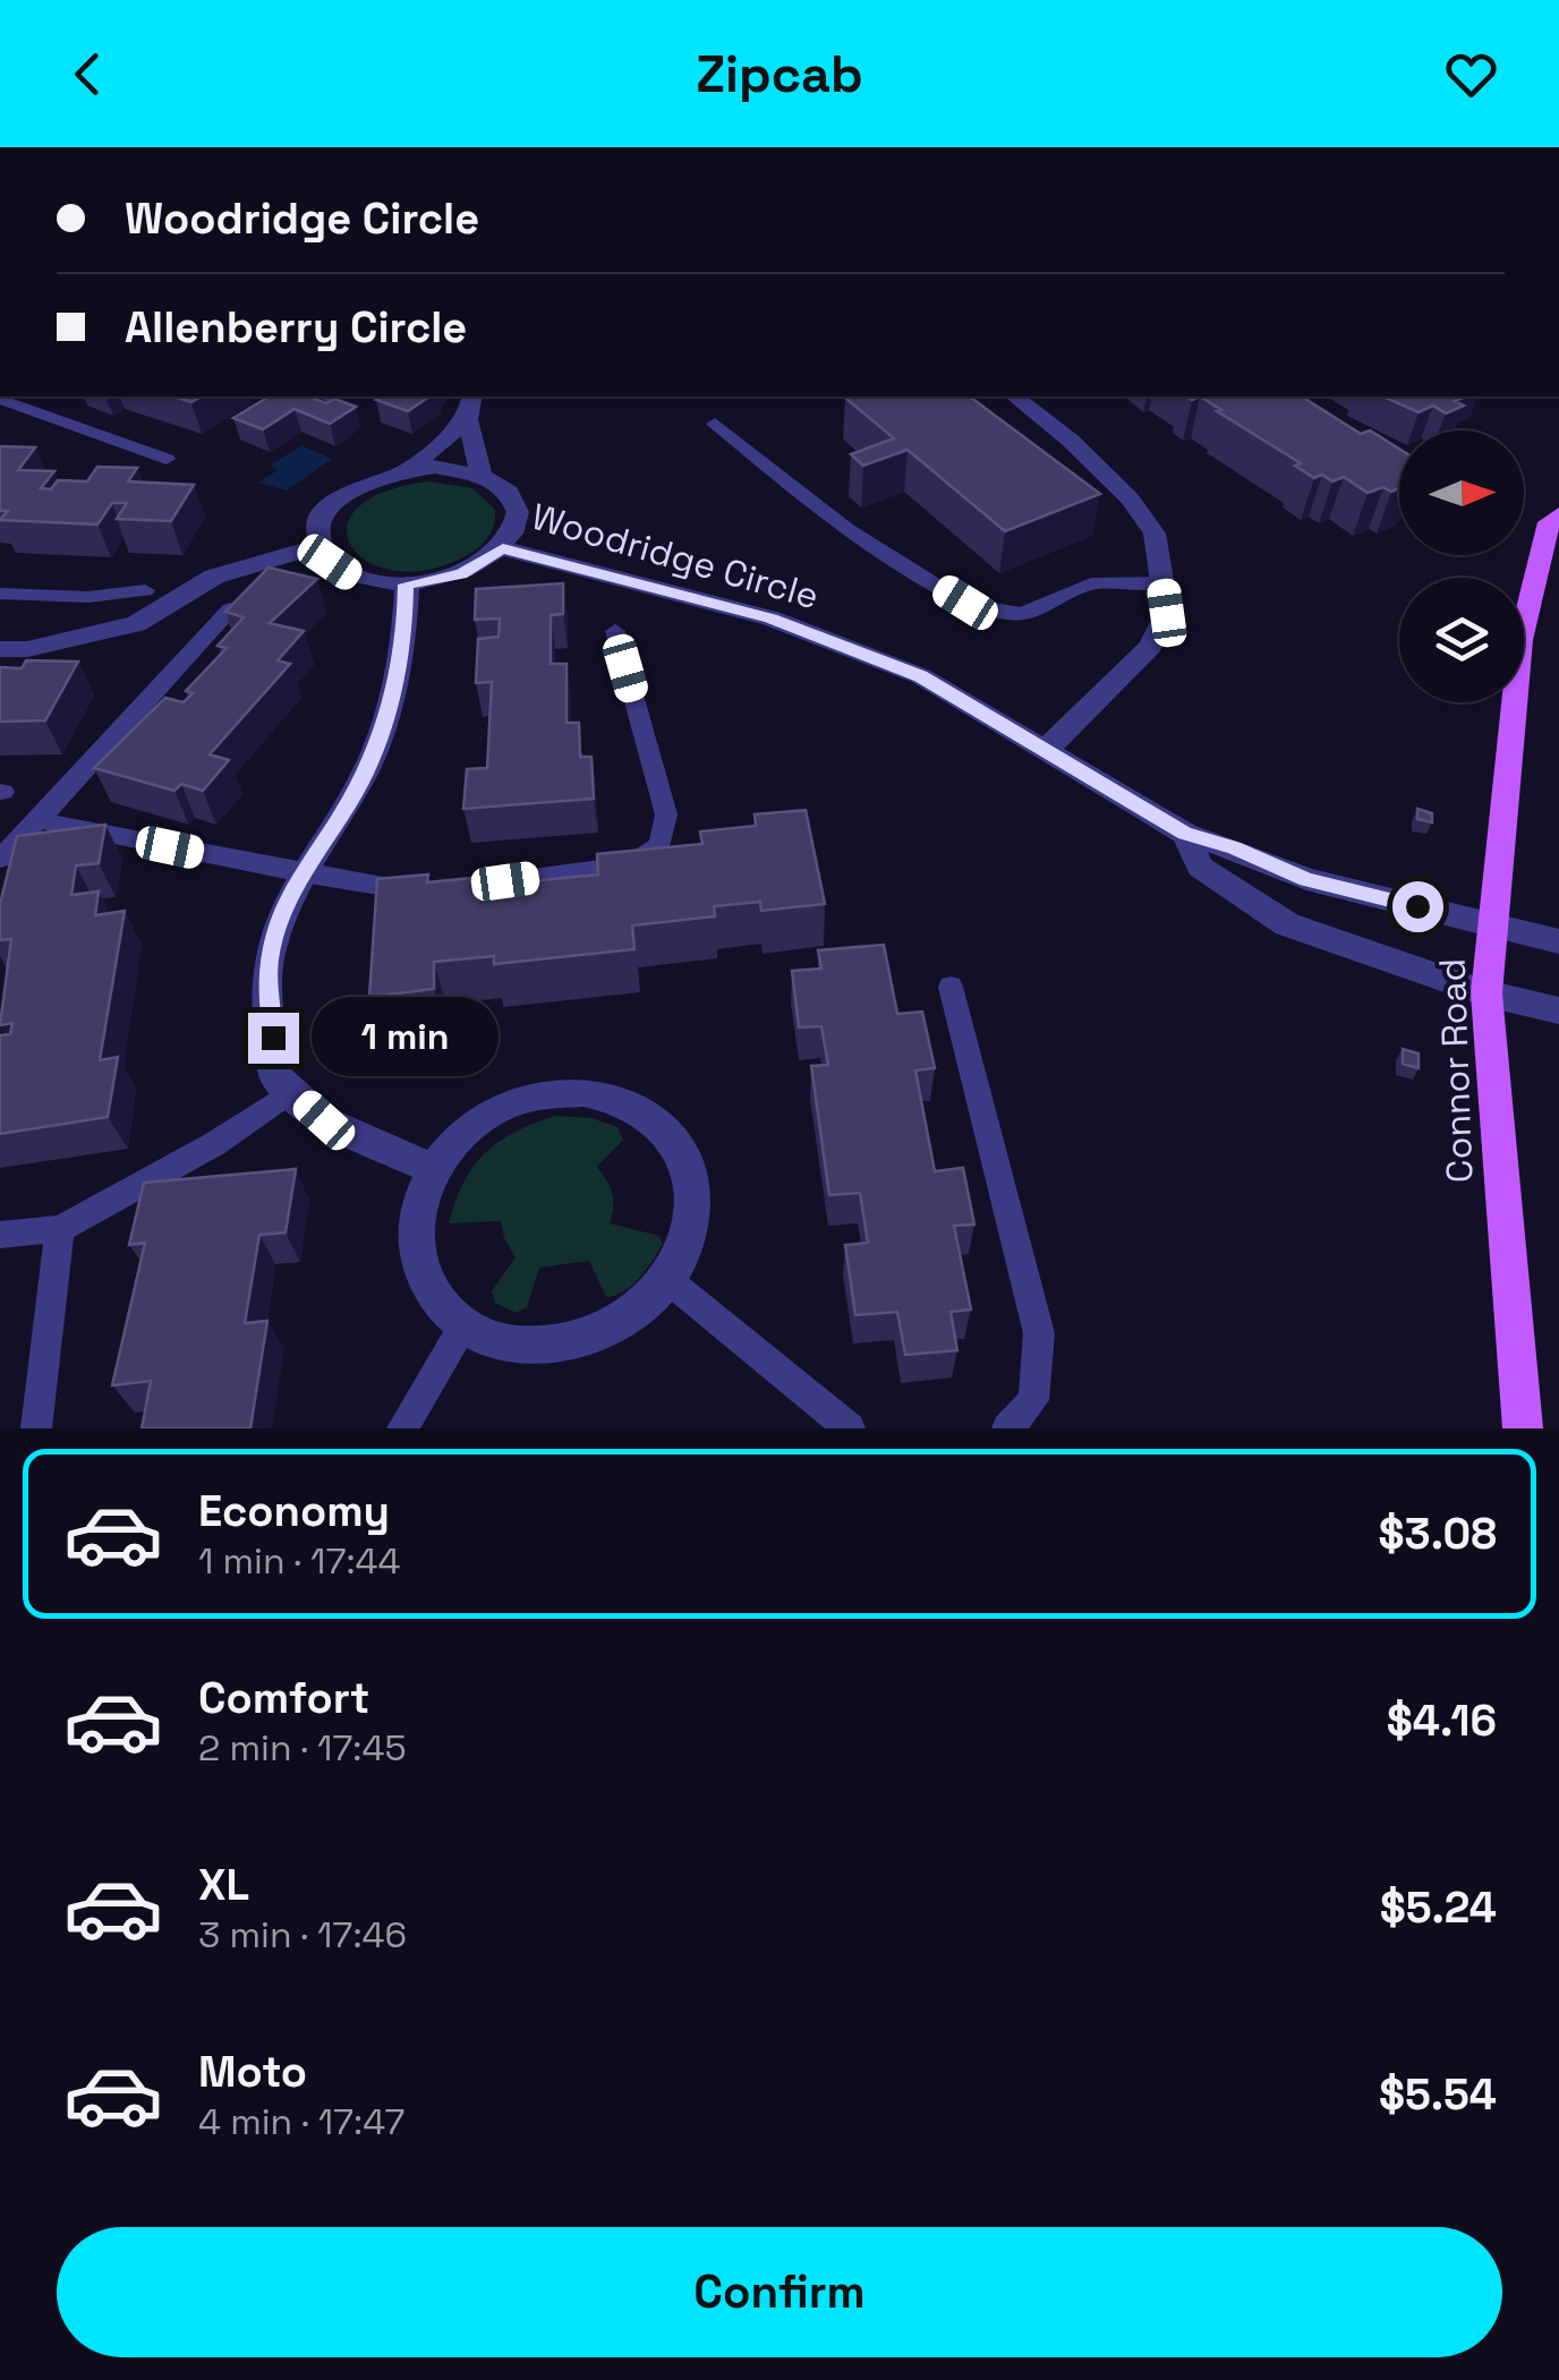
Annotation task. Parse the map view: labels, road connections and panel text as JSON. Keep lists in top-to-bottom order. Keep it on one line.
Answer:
{"streets":{"main road":["Connor Road"],"street":["Woodridge Circle"]},"crossings":[["Woodridge Circle","Connor Road"]],"north":"right","page":{"header":"Zipcab","banner":["Woodridge Circle","Allenberry Circle"],"bubble":"1 min","list":[{"name":"Economy","note":"1 min · 17:44","value":"$3.08"},{"name":"Comfort","note":"2 min · 17:45","value":"$4.16"},{"name":"XL","note":"3 min · 17:46","value":"$5.24"},{"name":"Moto","note":"4 min · 17:47","value":"$5.54"}],"buttons":"Confirm"}}
